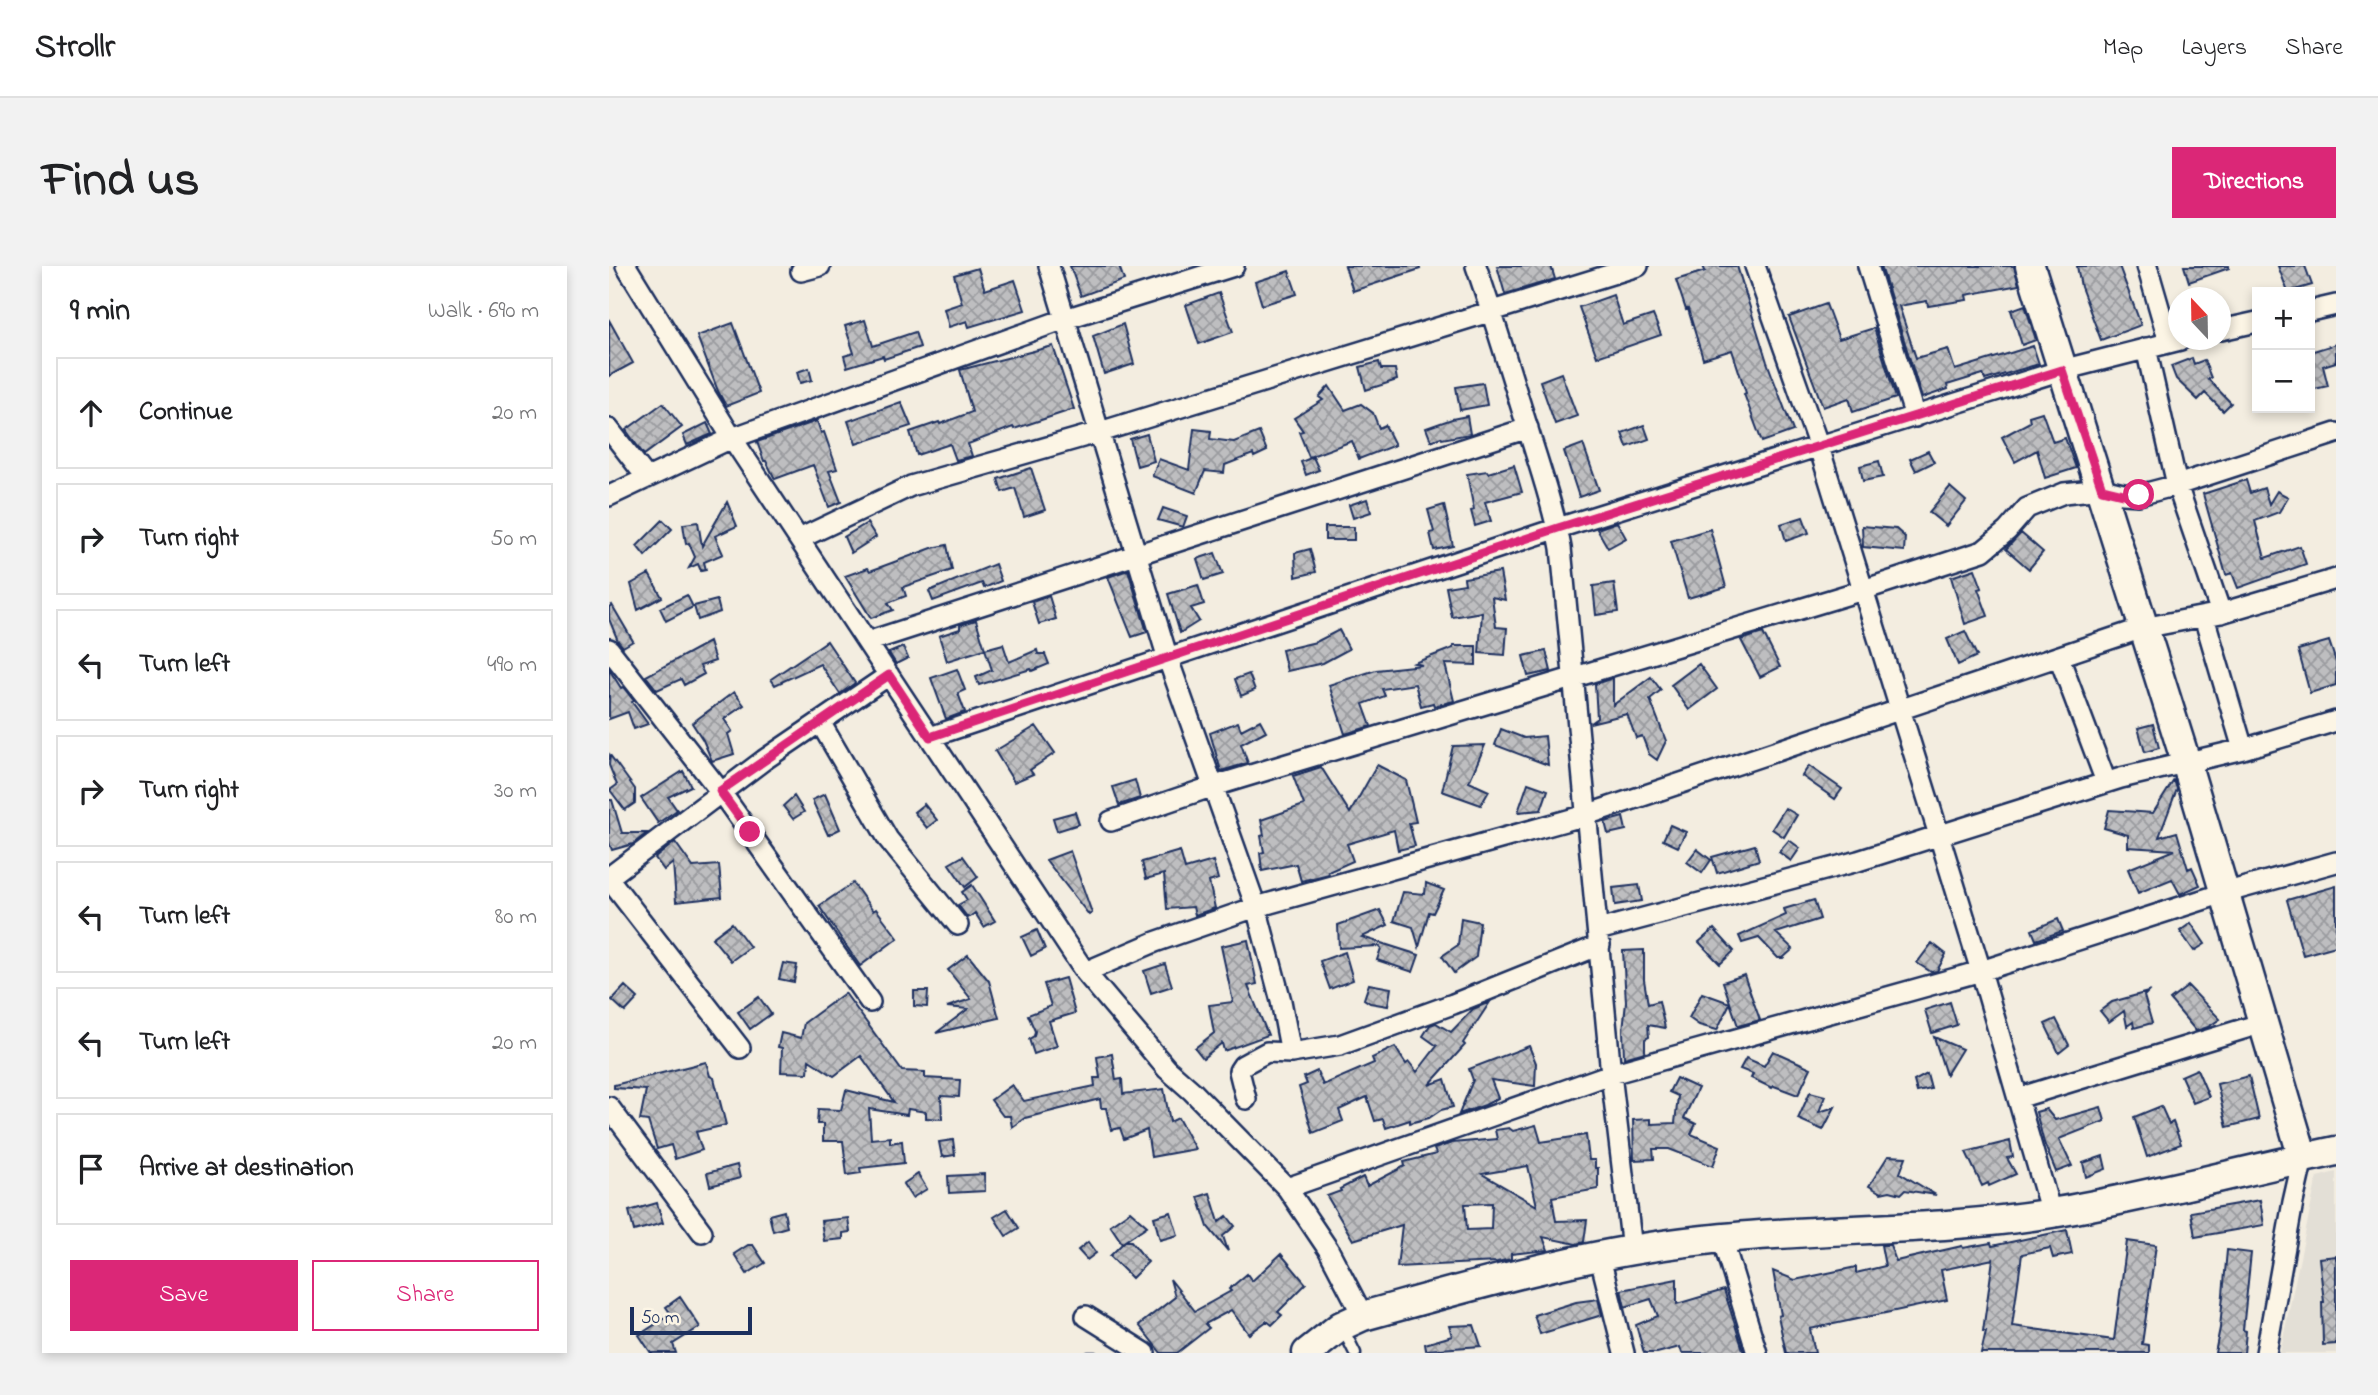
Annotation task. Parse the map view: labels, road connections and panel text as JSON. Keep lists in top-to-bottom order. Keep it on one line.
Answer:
{"scale_bar":"50 m","north":"top","page":{"header":"Strollr","nav":["Map","Layers","Share"],"title":"Find us","buttons":["Directions",["Save","Share"]],"heading":["9 min","Walk · 690 m"],"map_buttons":["+","−"],"list":[["Continue","20 m"],["Turn right","50 m"],["Turn left","490 m"],["Turn right","30 m"],["Turn left","80 m"],["Turn left","20 m"],"Arrive at destination"],"scale":"50 m"}}
